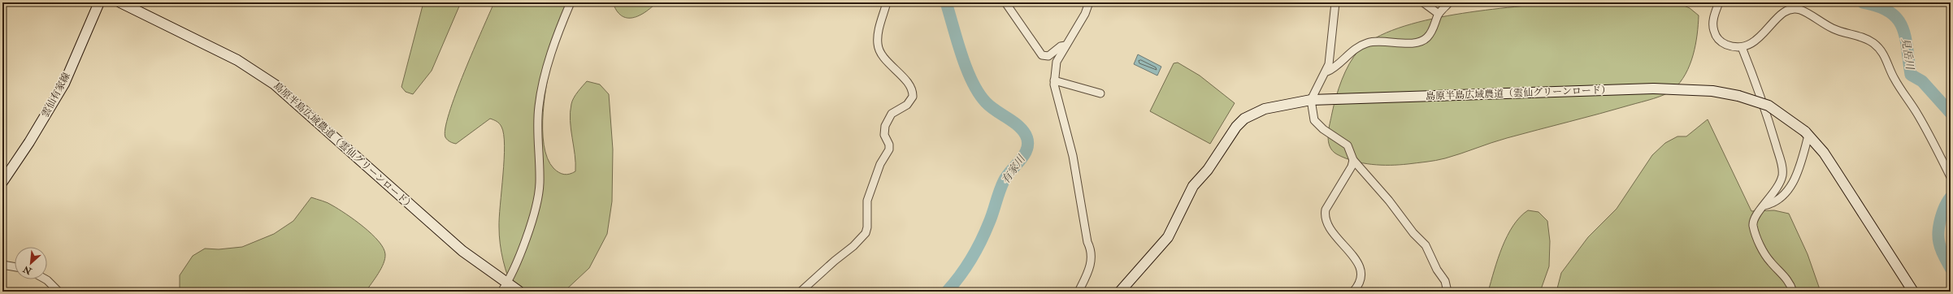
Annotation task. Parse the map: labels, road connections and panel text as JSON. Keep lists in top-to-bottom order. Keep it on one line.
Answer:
{"streets":{"street":["島原半島広域農道（雲仙グリーンロード）","雲仙有家線"]},"water":["見岳川","有家川"],"north":"bottom left"}
